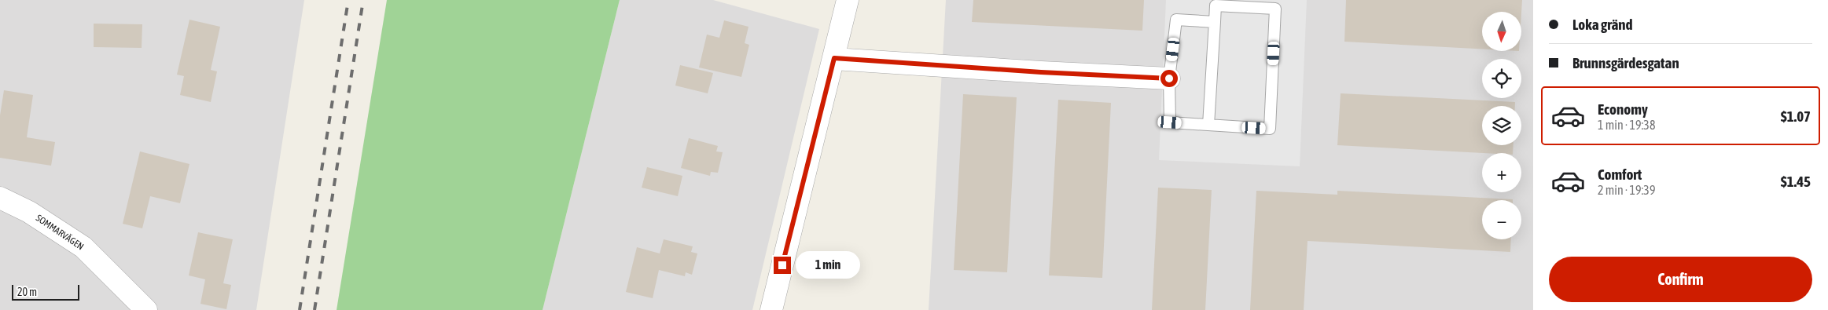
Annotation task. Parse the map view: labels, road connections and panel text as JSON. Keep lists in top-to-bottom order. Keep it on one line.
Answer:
{"streets":{"street":["SOMMARVÄGEN"]},"scale_bar":"20 m","north":"bottom","page":{"banner":["Loka gränd","Brunnsgärdesgatan"],"map_buttons":["+","−"],"list":[{"name":"Economy","note":"1 min · 19:38","value":"$1.07"},{"name":"Comfort","note":"2 min · 19:39","value":"$1.45"}],"buttons":"Confirm","bubble":"1 min","scale":"20 m"}}
